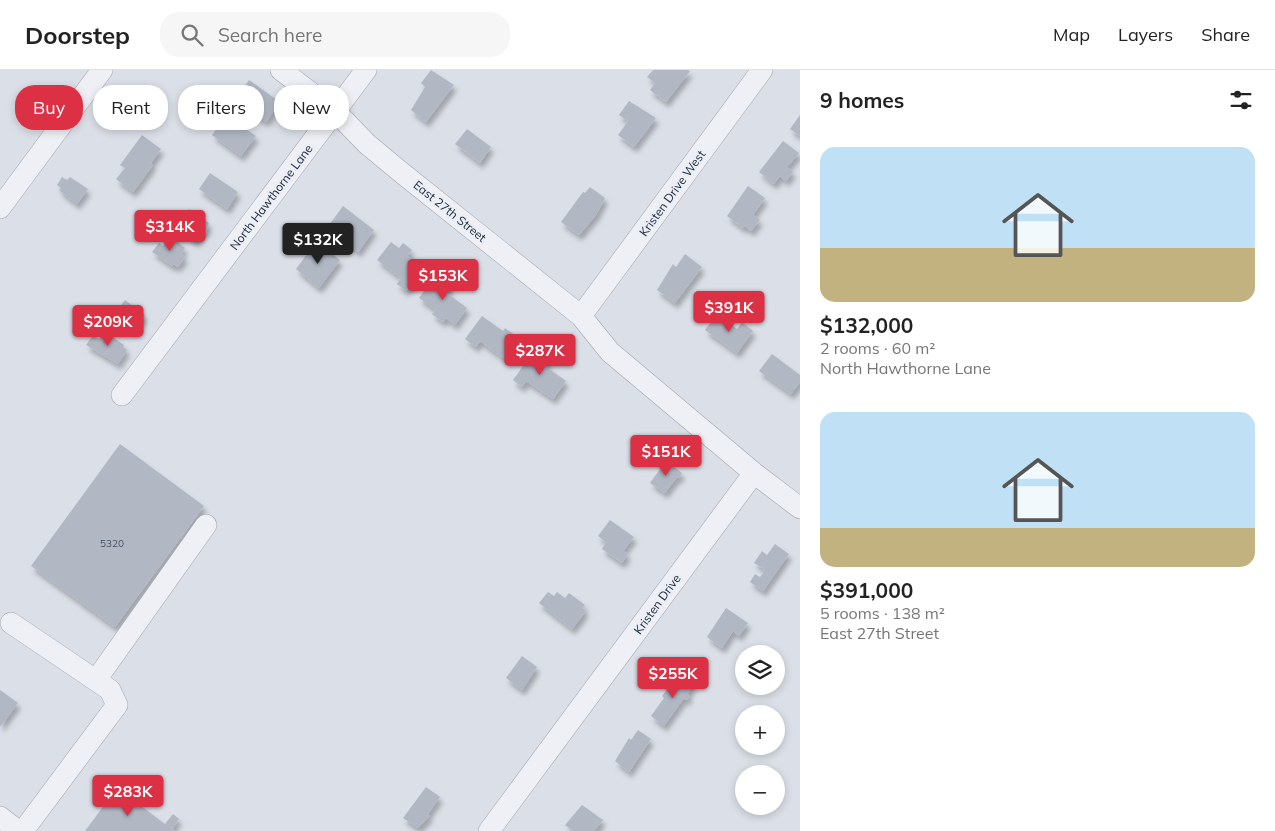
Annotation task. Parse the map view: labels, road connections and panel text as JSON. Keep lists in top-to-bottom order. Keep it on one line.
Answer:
{"streets":{"street":["Kristen Drive West","North Hawthorne Lane","East 27th Street","Kristen Drive"]},"crossings":[["Kristen Drive West","East 27th Street"],["East 27th Street","Kristen Drive"]],"house_numbers":["5320"],"page":{"header":"Doorstep","search":"Search here","nav":["Map","Layers","Share"],"heading":"9 homes","chip":["Buy","Rent","Filters","New"],"list":[{"name":"$132,000","note":"2 rooms · 60 m² · North Hawthorne Lane"},{"name":"$391,000","note":"5 rooms · 138 m² · East 27th Street"}],"price":["$314K","$132K","$153K","$391K","$209K","$287K","$151K","$255K","$283K"],"map_buttons":["+","−"]}}
